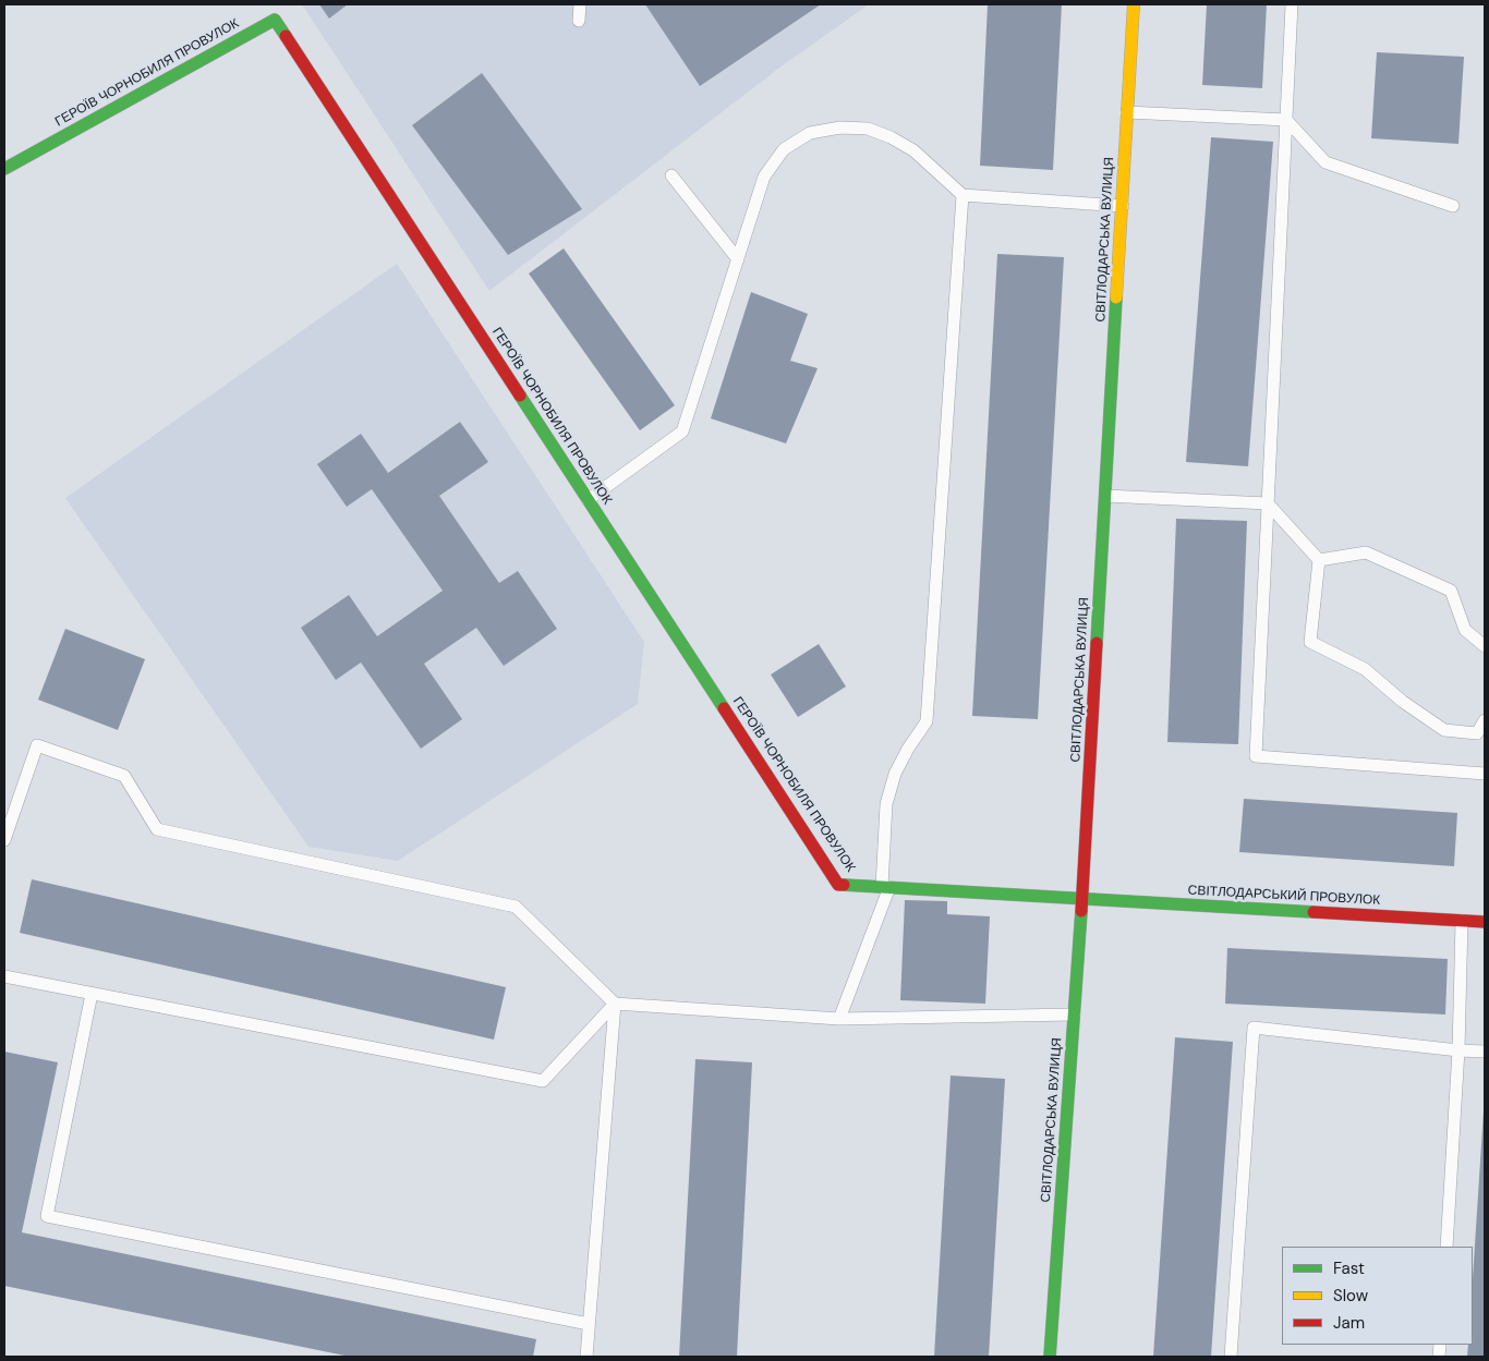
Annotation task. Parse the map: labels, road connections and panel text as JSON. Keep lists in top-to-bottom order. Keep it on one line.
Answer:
{"streets":{"street":["ГЕРОЇВ ЧОРНОБИЛЯ ПРОВУЛОК","СВІТЛОДАРСЬКА ВУЛИЦЯ","СВІТЛОДАРСЬКИЙ ПРОВУЛОК"]},"crossings":[["ГЕРОЇВ ЧОРНОБИЛЯ ПРОВУЛОК","СВІТЛОДАРСЬКА ВУЛИЦЯ"],["ГЕРОЇВ ЧОРНОБИЛЯ ПРОВУЛОК","СВІТЛОДАРСЬКИЙ ПРОВУЛОК"],["СВІТЛОДАРСЬКА ВУЛИЦЯ","СВІТЛОДАРСЬКИЙ ПРОВУЛОК"]],"legend":["Fast","Slow","Jam"]}
